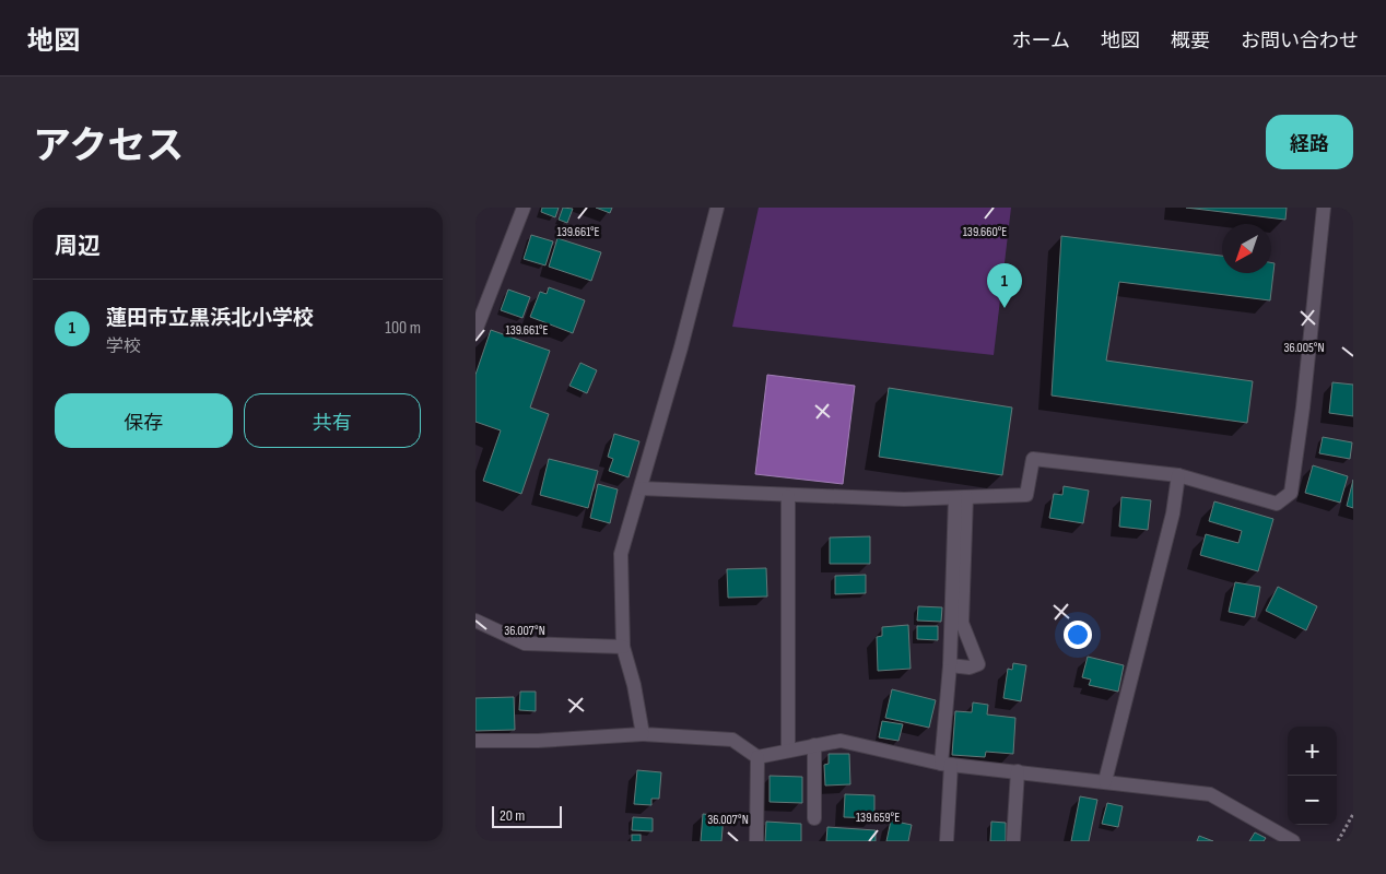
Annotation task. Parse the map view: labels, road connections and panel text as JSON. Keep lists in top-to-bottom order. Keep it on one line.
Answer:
{"scale_bar":"20 m","north":"bottom left","page":{"header":"地図","nav":["ホーム","地図","概要","お問い合わせ"],"title":"アクセス","buttons":["経路",["保存","共有"]],"heading":"周辺","pins":"1","list":[{"mark":"1","name":"蓮田市立黒浜北小学校","note":"学校","value":"100 m"}],"map_buttons":["+","−"],"scale":"20 m"},"coordinates":["139.661°E","139.660°E","36.005°N","36.007°N","139.659°E"]}
